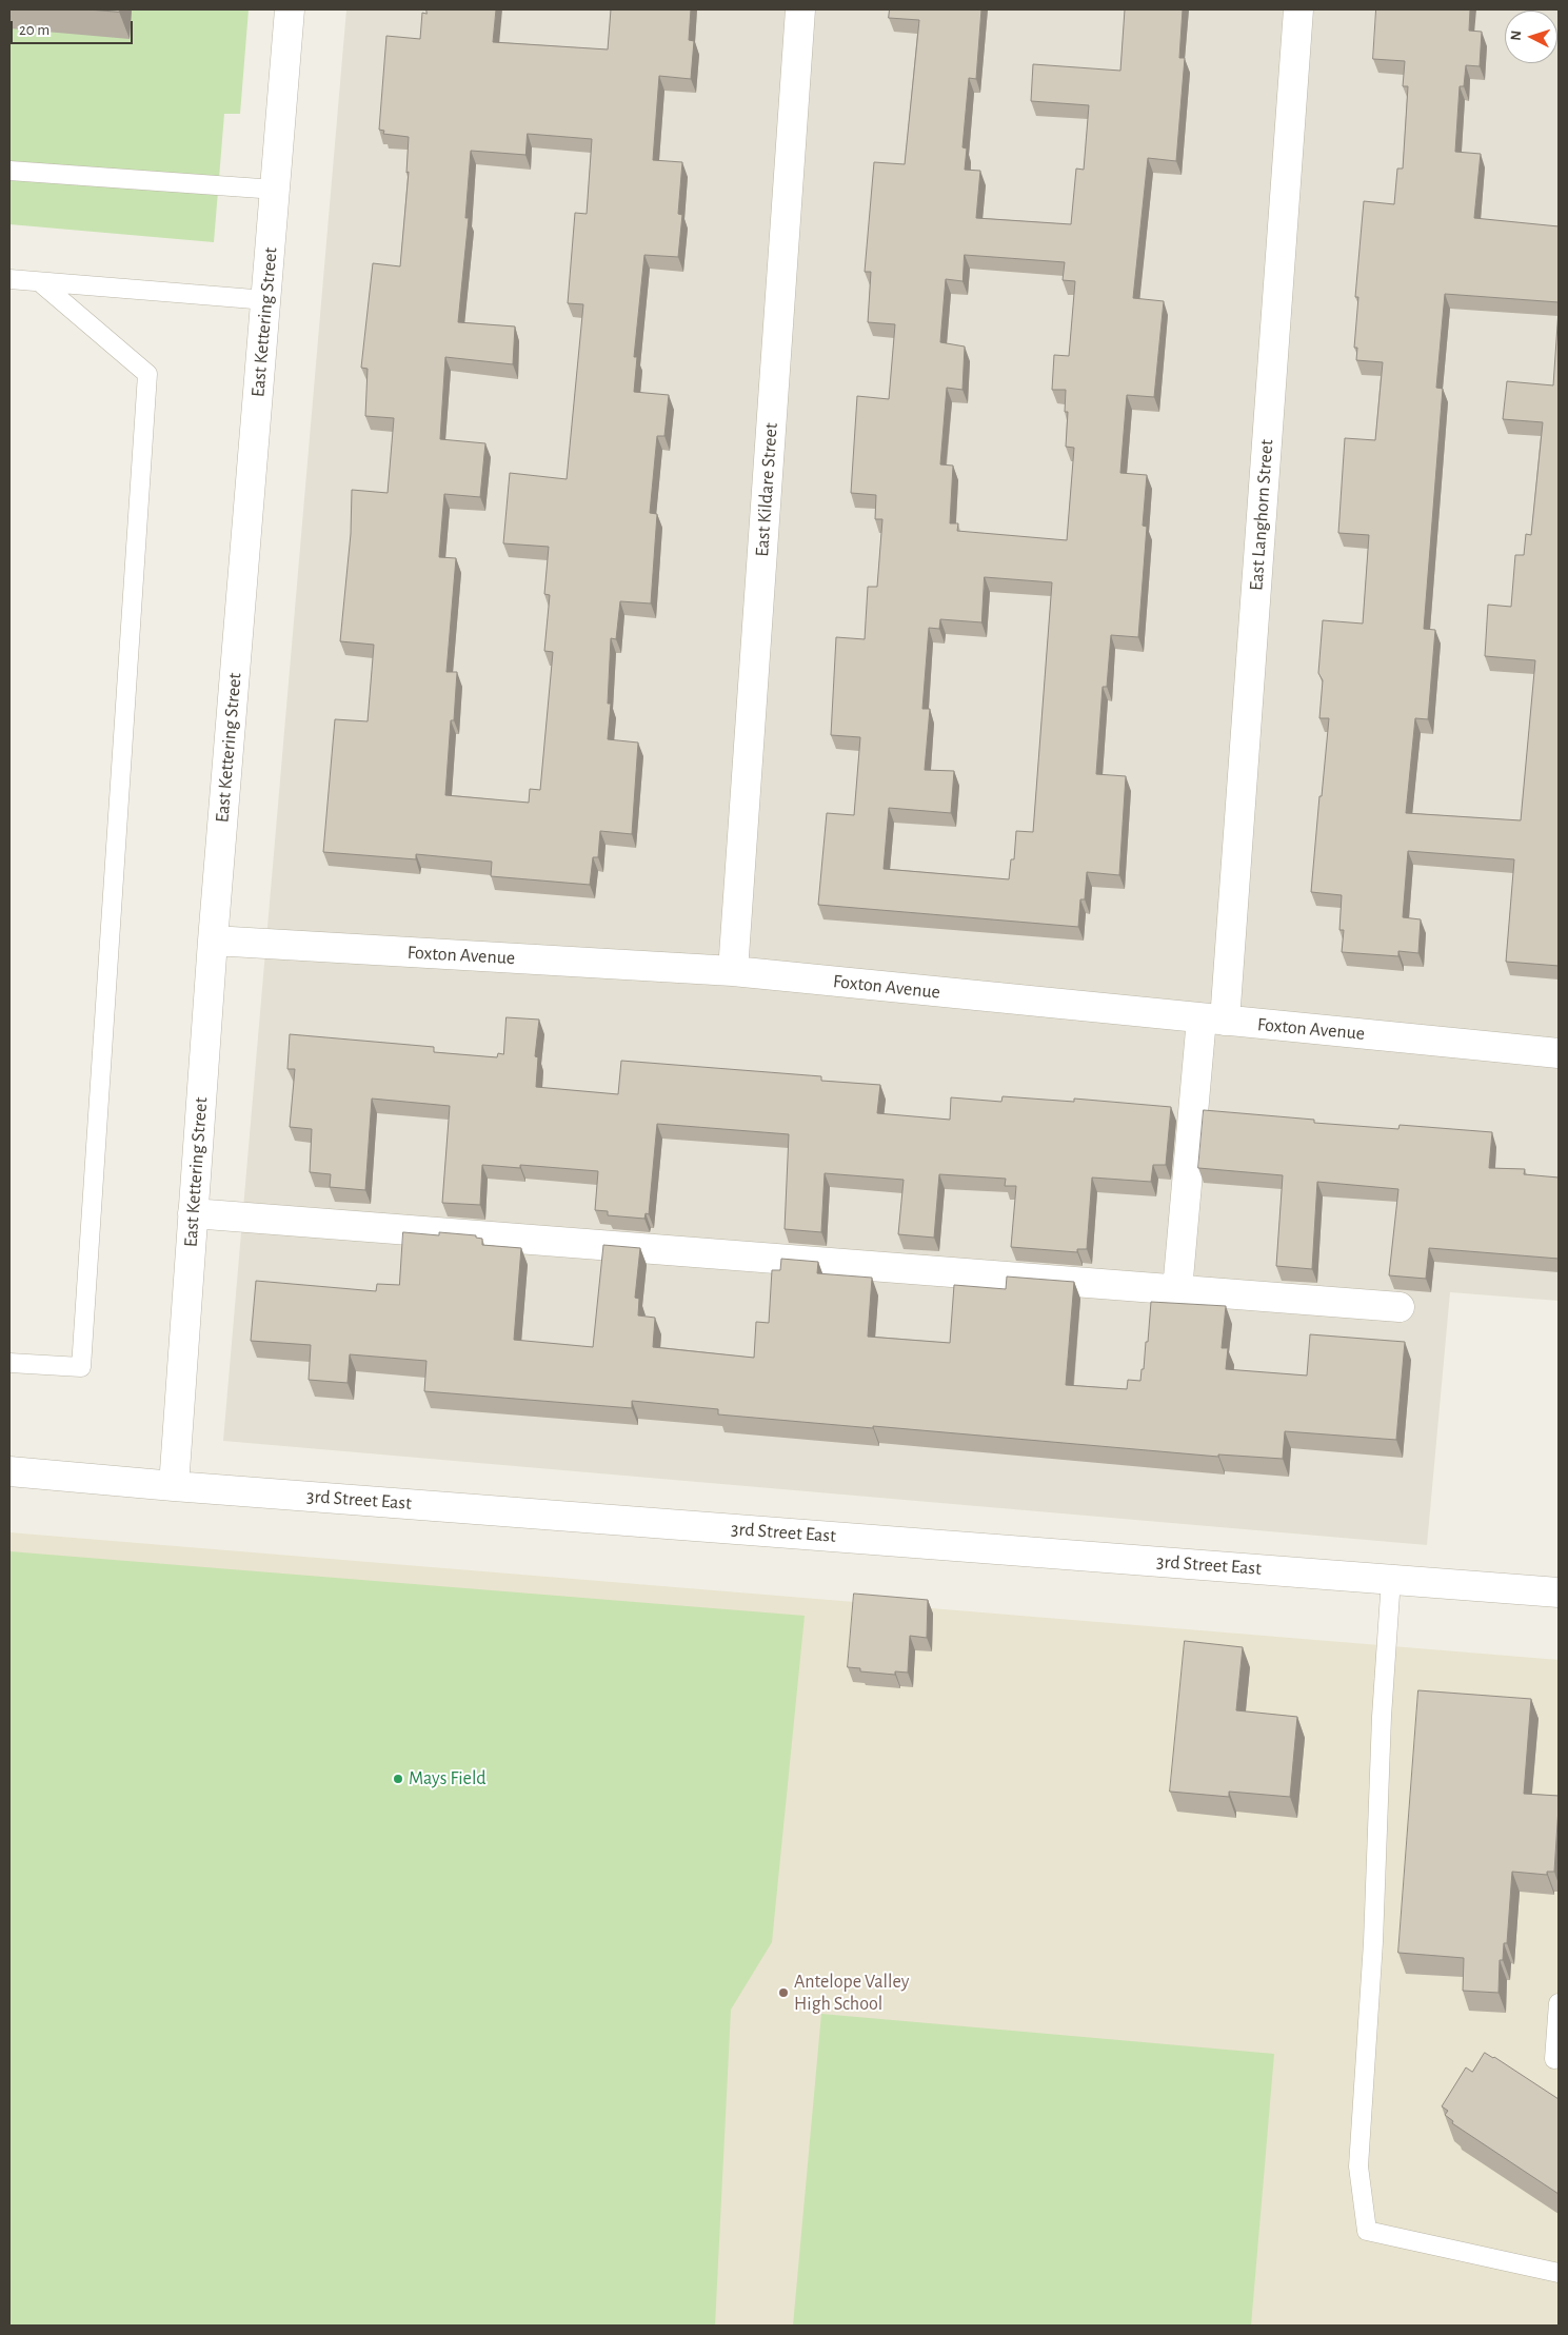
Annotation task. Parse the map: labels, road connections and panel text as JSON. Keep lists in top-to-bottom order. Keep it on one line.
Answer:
{"streets":{"street":["East Kettering Street","East Kildare Street","East Langhorn Street","Foxton Avenue","3rd Street East"]},"crossings":[["East Kettering Street","Foxton Avenue"],["East Kettering Street","3rd Street East"],["East Kildare Street","Foxton Avenue"],["East Langhorn Street","Foxton Avenue"]],"places":["Mays Field","Antelope Valley High School"],"scale_bar":"20 m","north":"left"}
